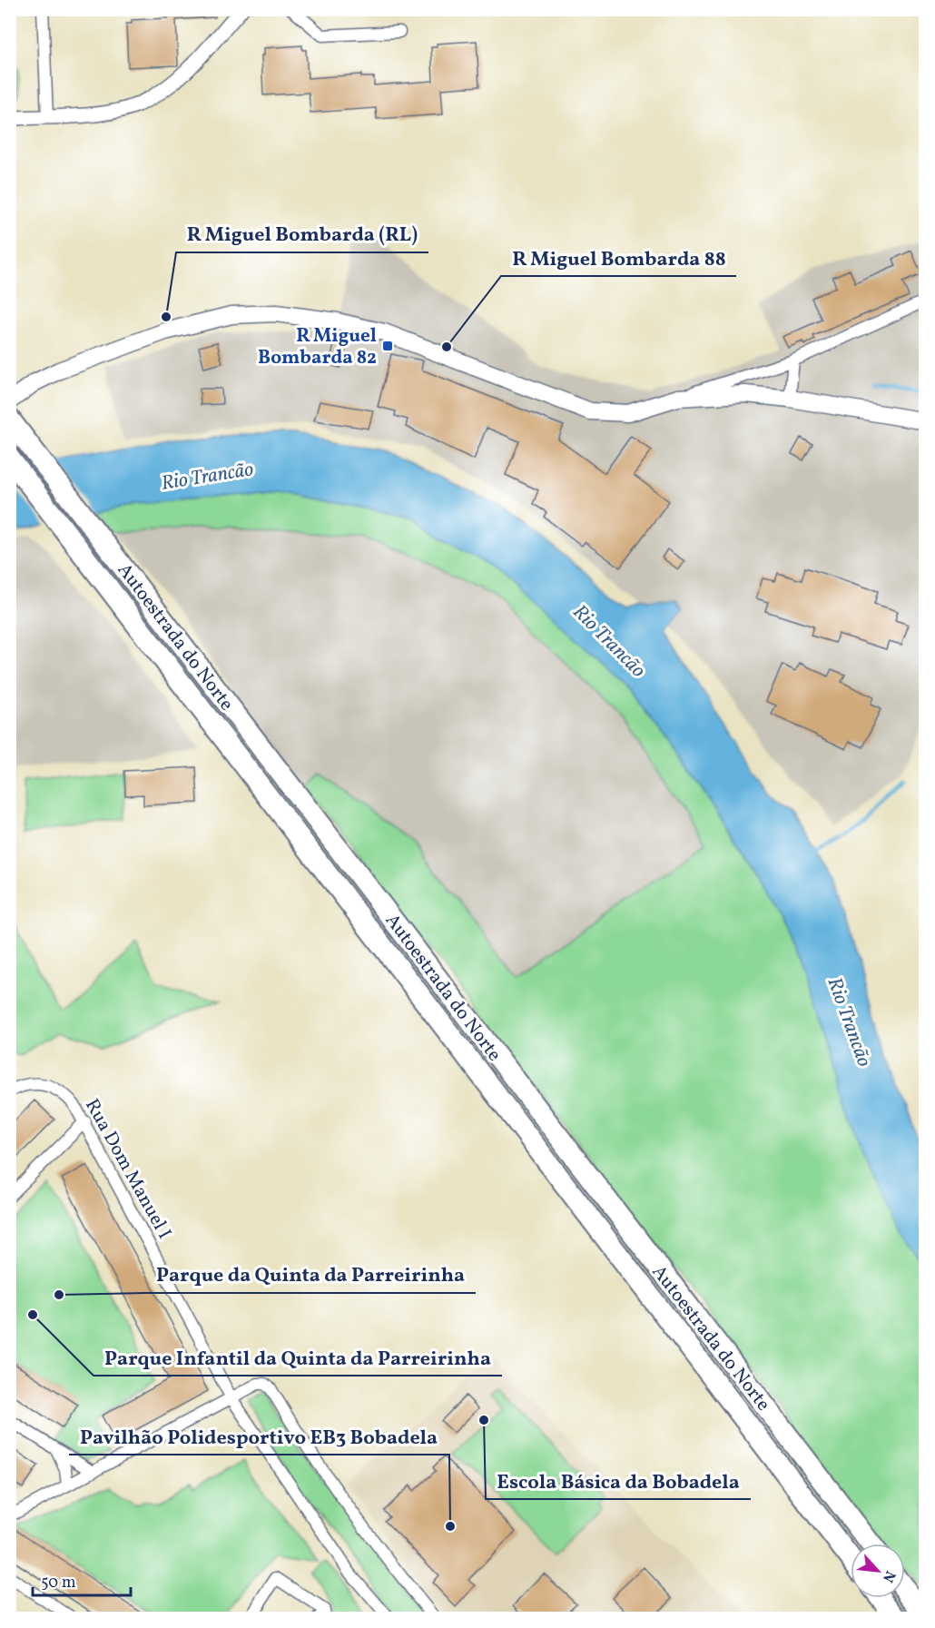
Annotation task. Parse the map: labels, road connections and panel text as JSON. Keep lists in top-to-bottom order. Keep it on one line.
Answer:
{"streets":{"highway":["Autoestrada do Norte"],"street":["Rua Dom Manuel I"]},"water":["Rio Trancão"],"places":{"other":["R Miguel Bombarda (RL)","R Miguel Bombarda 88","Parque da Quinta da Parreirinha","Parque Infantil da Quinta da Parreirinha","Escola Básica da Bobadela","Pavilhão Polidesportivo EB3 Bobadela"],"transit":["R Miguel Bombarda 82"]},"scale_bar":"50 m","north":"bottom right"}
